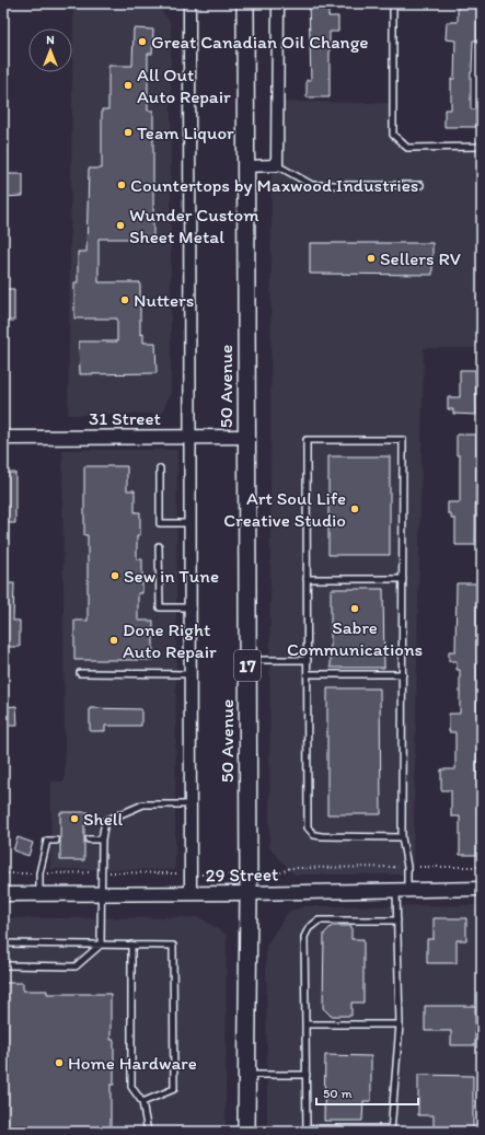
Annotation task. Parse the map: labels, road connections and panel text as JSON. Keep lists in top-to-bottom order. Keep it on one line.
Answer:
{"streets":{"main road":["50 Avenue","17"],"street":["31 Street","29 Street"]},"crossings":[["50 Avenue","31 Street"],["50 Avenue","29 Street"]],"places":["Great Canadian Oil Change","All Out Auto Repair","Team Liquor","Countertops by Maxwood Industries","Wunder Custom Sheet Metal","Sellers RV","Nutters","Art Soul Life Creative Studio","Sew in Tune","Sabre Communications","Done Right Auto Repair","Shell","Home Hardware"],"scale_bar":"50 m","north":"top"}
